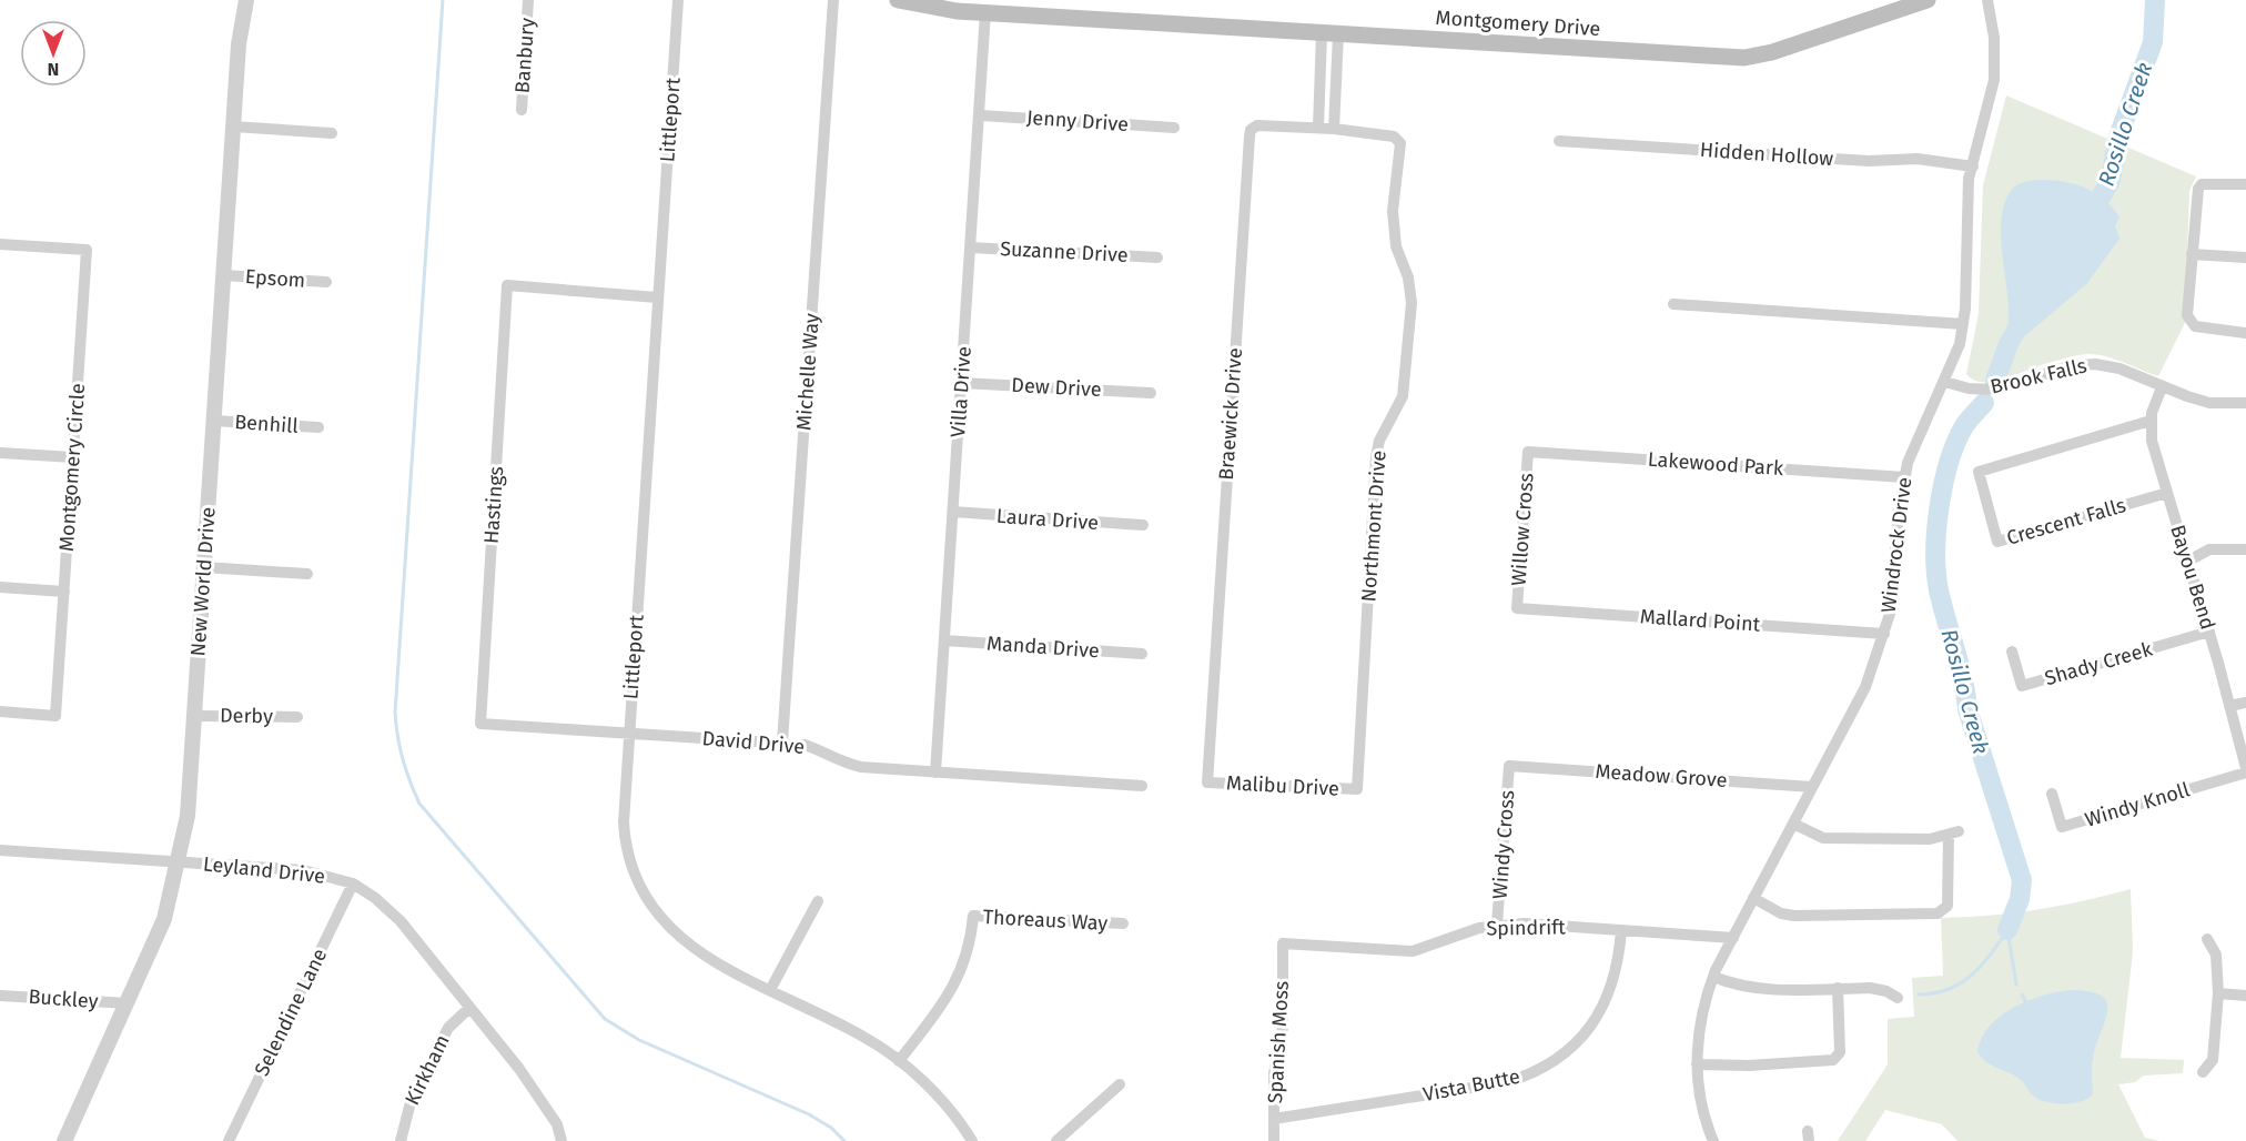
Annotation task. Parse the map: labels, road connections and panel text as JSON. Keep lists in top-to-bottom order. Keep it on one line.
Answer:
{"streets":{"main road":["Montgomery Drive"],"street":["Banbury","Littleport","Jenny Drive","Hidden Hollow","Suzanne Drive","Epsom","Michelle Way","Brook Falls","Dew Drive","Villa Drive","Braewick Drive","Benhill","Lakewood Park","Montgomery Circle","Hastings","Laura Drive","Crescent Falls","Northmont Drive","Willow Cross","Windrock Drive","Bayou Bend","New World Drive","Mallard Point","Manda Drive","Shady Creek","Derby","David Drive","Meadow Grove","Malibu Drive","Windy Knoll","Windy Cross","Leyland Drive","Thoreaus Way","Spindrift","Buckley","Selendine Lane","Spanish Moss","Kirkham","Vista Butte"]},"crossings":[["Montgomery Drive","Villa Drive"],["Littleport","Hastings"],["Littleport","David Drive"],["Littleport","Thoreaus Way"],["Jenny Drive","Villa Drive"],["Hidden Hollow","Windrock Drive"],["Suzanne Drive","Villa Drive"],["Epsom","New World Drive"],["Michelle Way","David Drive"],["Brook Falls","Windrock Drive"],["Brook Falls","Bayou Bend"],["Dew Drive","Villa Drive"],["Villa Drive","Laura Drive"],["Villa Drive","Manda Drive"],["Villa Drive","David Drive"],["Braewick Drive","Northmont Drive"],["Braewick Drive","Malibu Drive"],["Benhill","New World Drive"],["Lakewood Park","Willow Cross"],["Lakewood Park","Windrock Drive"],["Hastings","David Drive"],["Crescent Falls","Bayou Bend"],["Northmont Drive","Malibu Drive"],["Willow Cross","Mallard Point"],["Windrock Drive","Mallard Point"],["Windrock Drive","Meadow Grove"],["Windrock Drive","Spindrift"],["Bayou Bend","Shady Creek"],["Bayou Bend","Windy Knoll"],["New World Drive","Derby"],["New World Drive","Leyland Drive"],["New World Drive","Buckley"],["Meadow Grove","Windy Cross"],["Windy Cross","Spindrift"],["Leyland Drive","Selendine Lane"],["Leyland Drive","Kirkham"],["Spindrift","Spanish Moss"],["Spindrift","Vista Butte"],["Spanish Moss","Vista Butte"]],"water":["Rosillo Creek"],"north":"bottom"}
